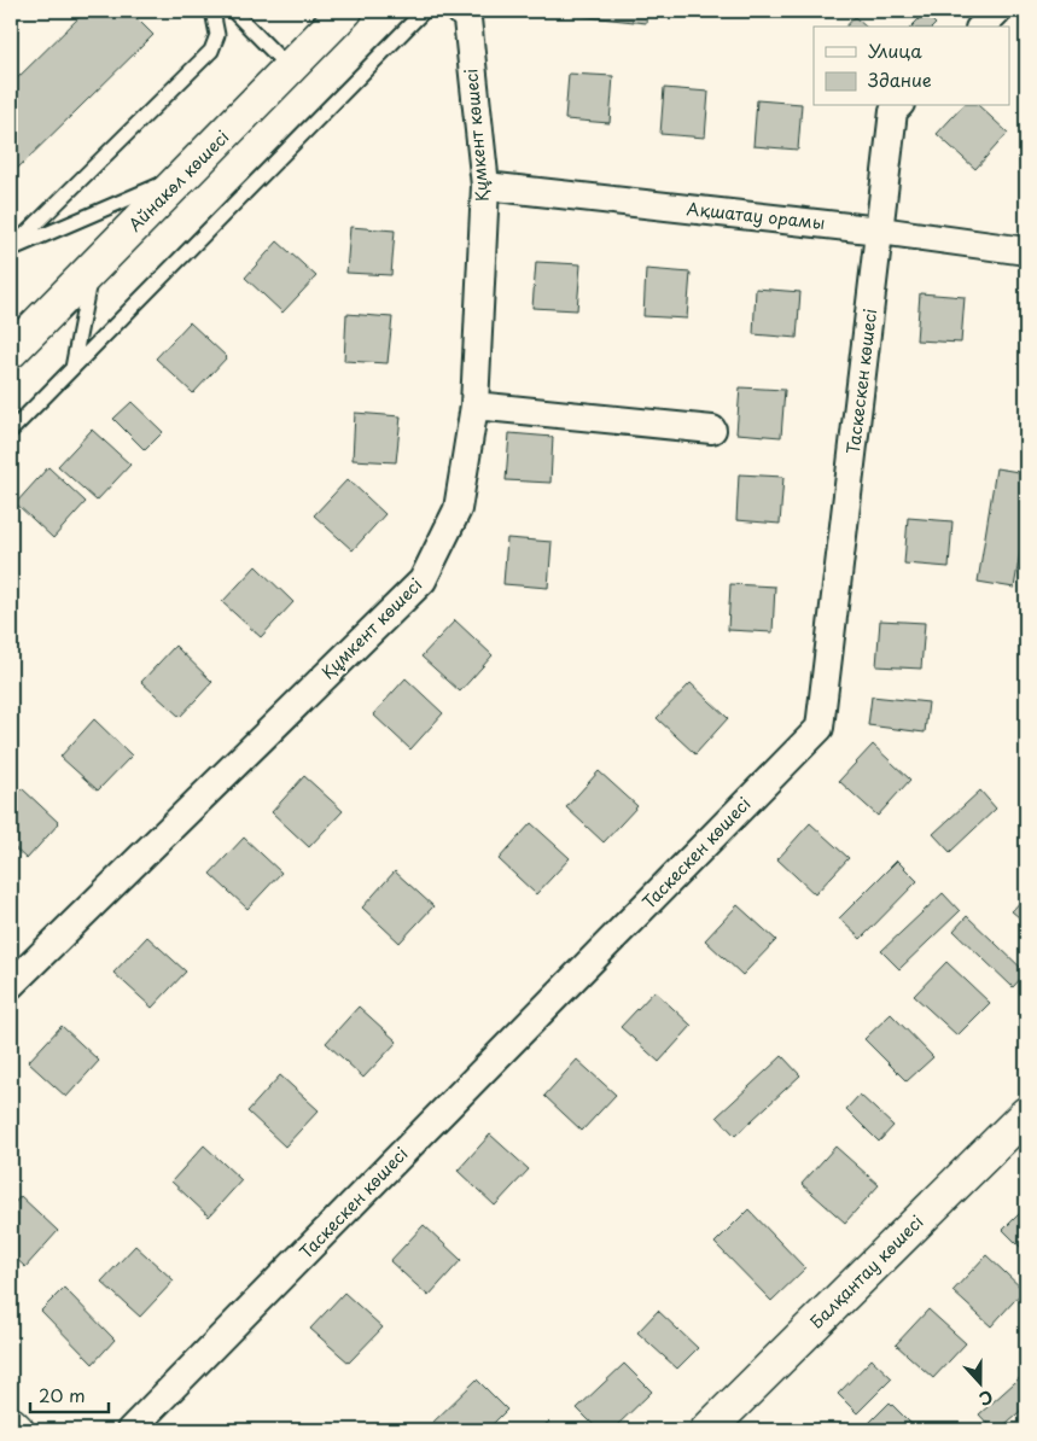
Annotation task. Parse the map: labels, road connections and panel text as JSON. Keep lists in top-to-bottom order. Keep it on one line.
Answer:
{"streets":{"main road":["Айнакөл көшесі","Балқантау көшесі"],"street":["Құмкент көшесі","Ақшатау орамы","Таскескен көшесі"]},"crossings":[["Құмкент көшесі","Ақшатау орамы"],["Ақшатау орамы","Таскескен көшесі"]],"legend":["Улица","Здание"],"scale_bar":"20 m","north":"bottom"}
